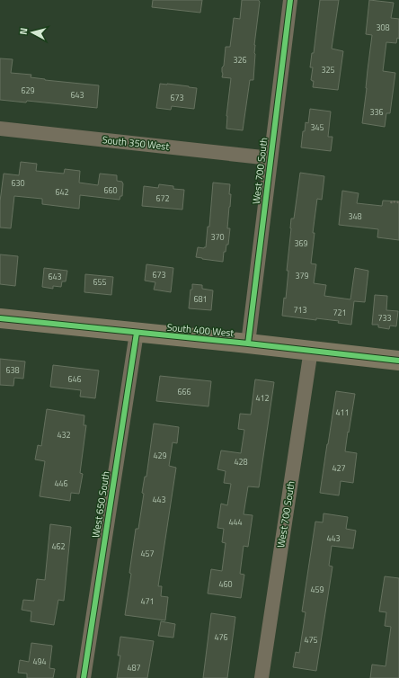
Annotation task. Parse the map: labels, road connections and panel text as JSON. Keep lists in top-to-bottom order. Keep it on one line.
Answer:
{"streets":{"main road":["South 400 West"],"street":["South 350 West","West 700 South","West 650 South"]},"crossings":[["South 350 West","West 700 South"],["West 700 South","South 400 West"],["South 400 West","West 650 South"]],"house_numbers":["308","326","325","629","643","673","336","345","630","660","642","672","348","370","369","673","379","643","655","681","713","721","733","638","646","666","412","411","432","429","428","427","446","443","444","443","462","457","460","459","471","476","475","494","487"],"north":"left"}
